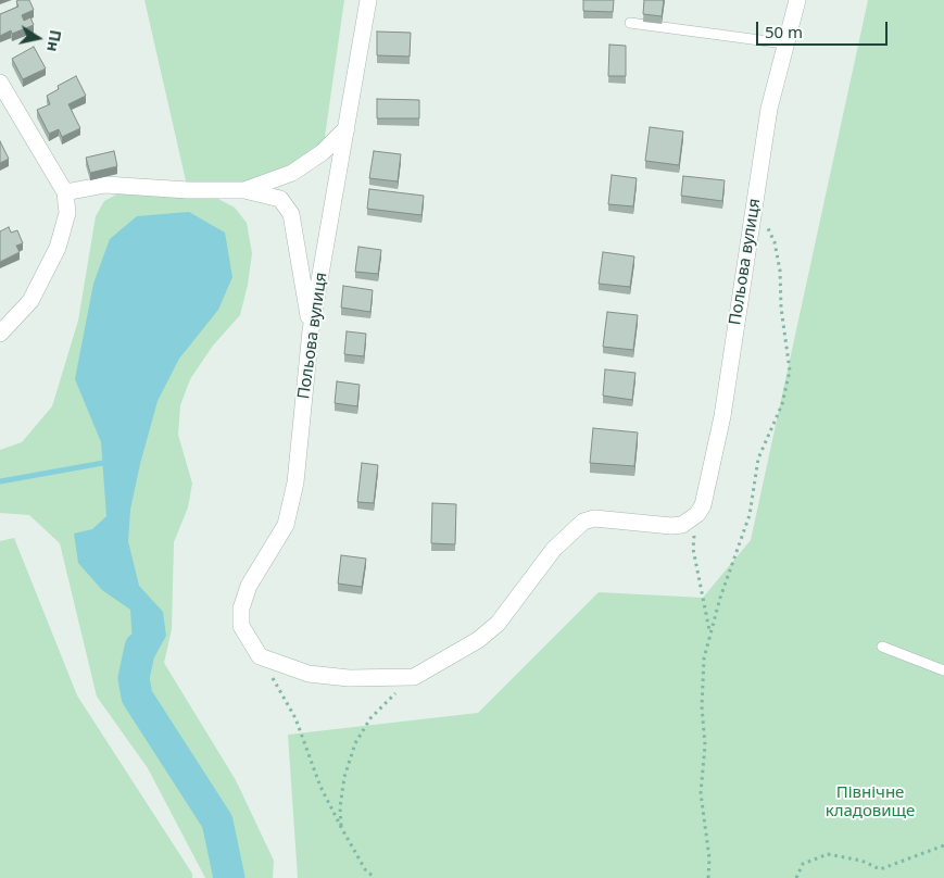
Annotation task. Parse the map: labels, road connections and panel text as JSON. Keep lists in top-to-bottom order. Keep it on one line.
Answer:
{"streets":{"street":["Польова вулиця"]},"parks":["Північне кладовище"],"scale_bar":"50 m","north":"right"}
